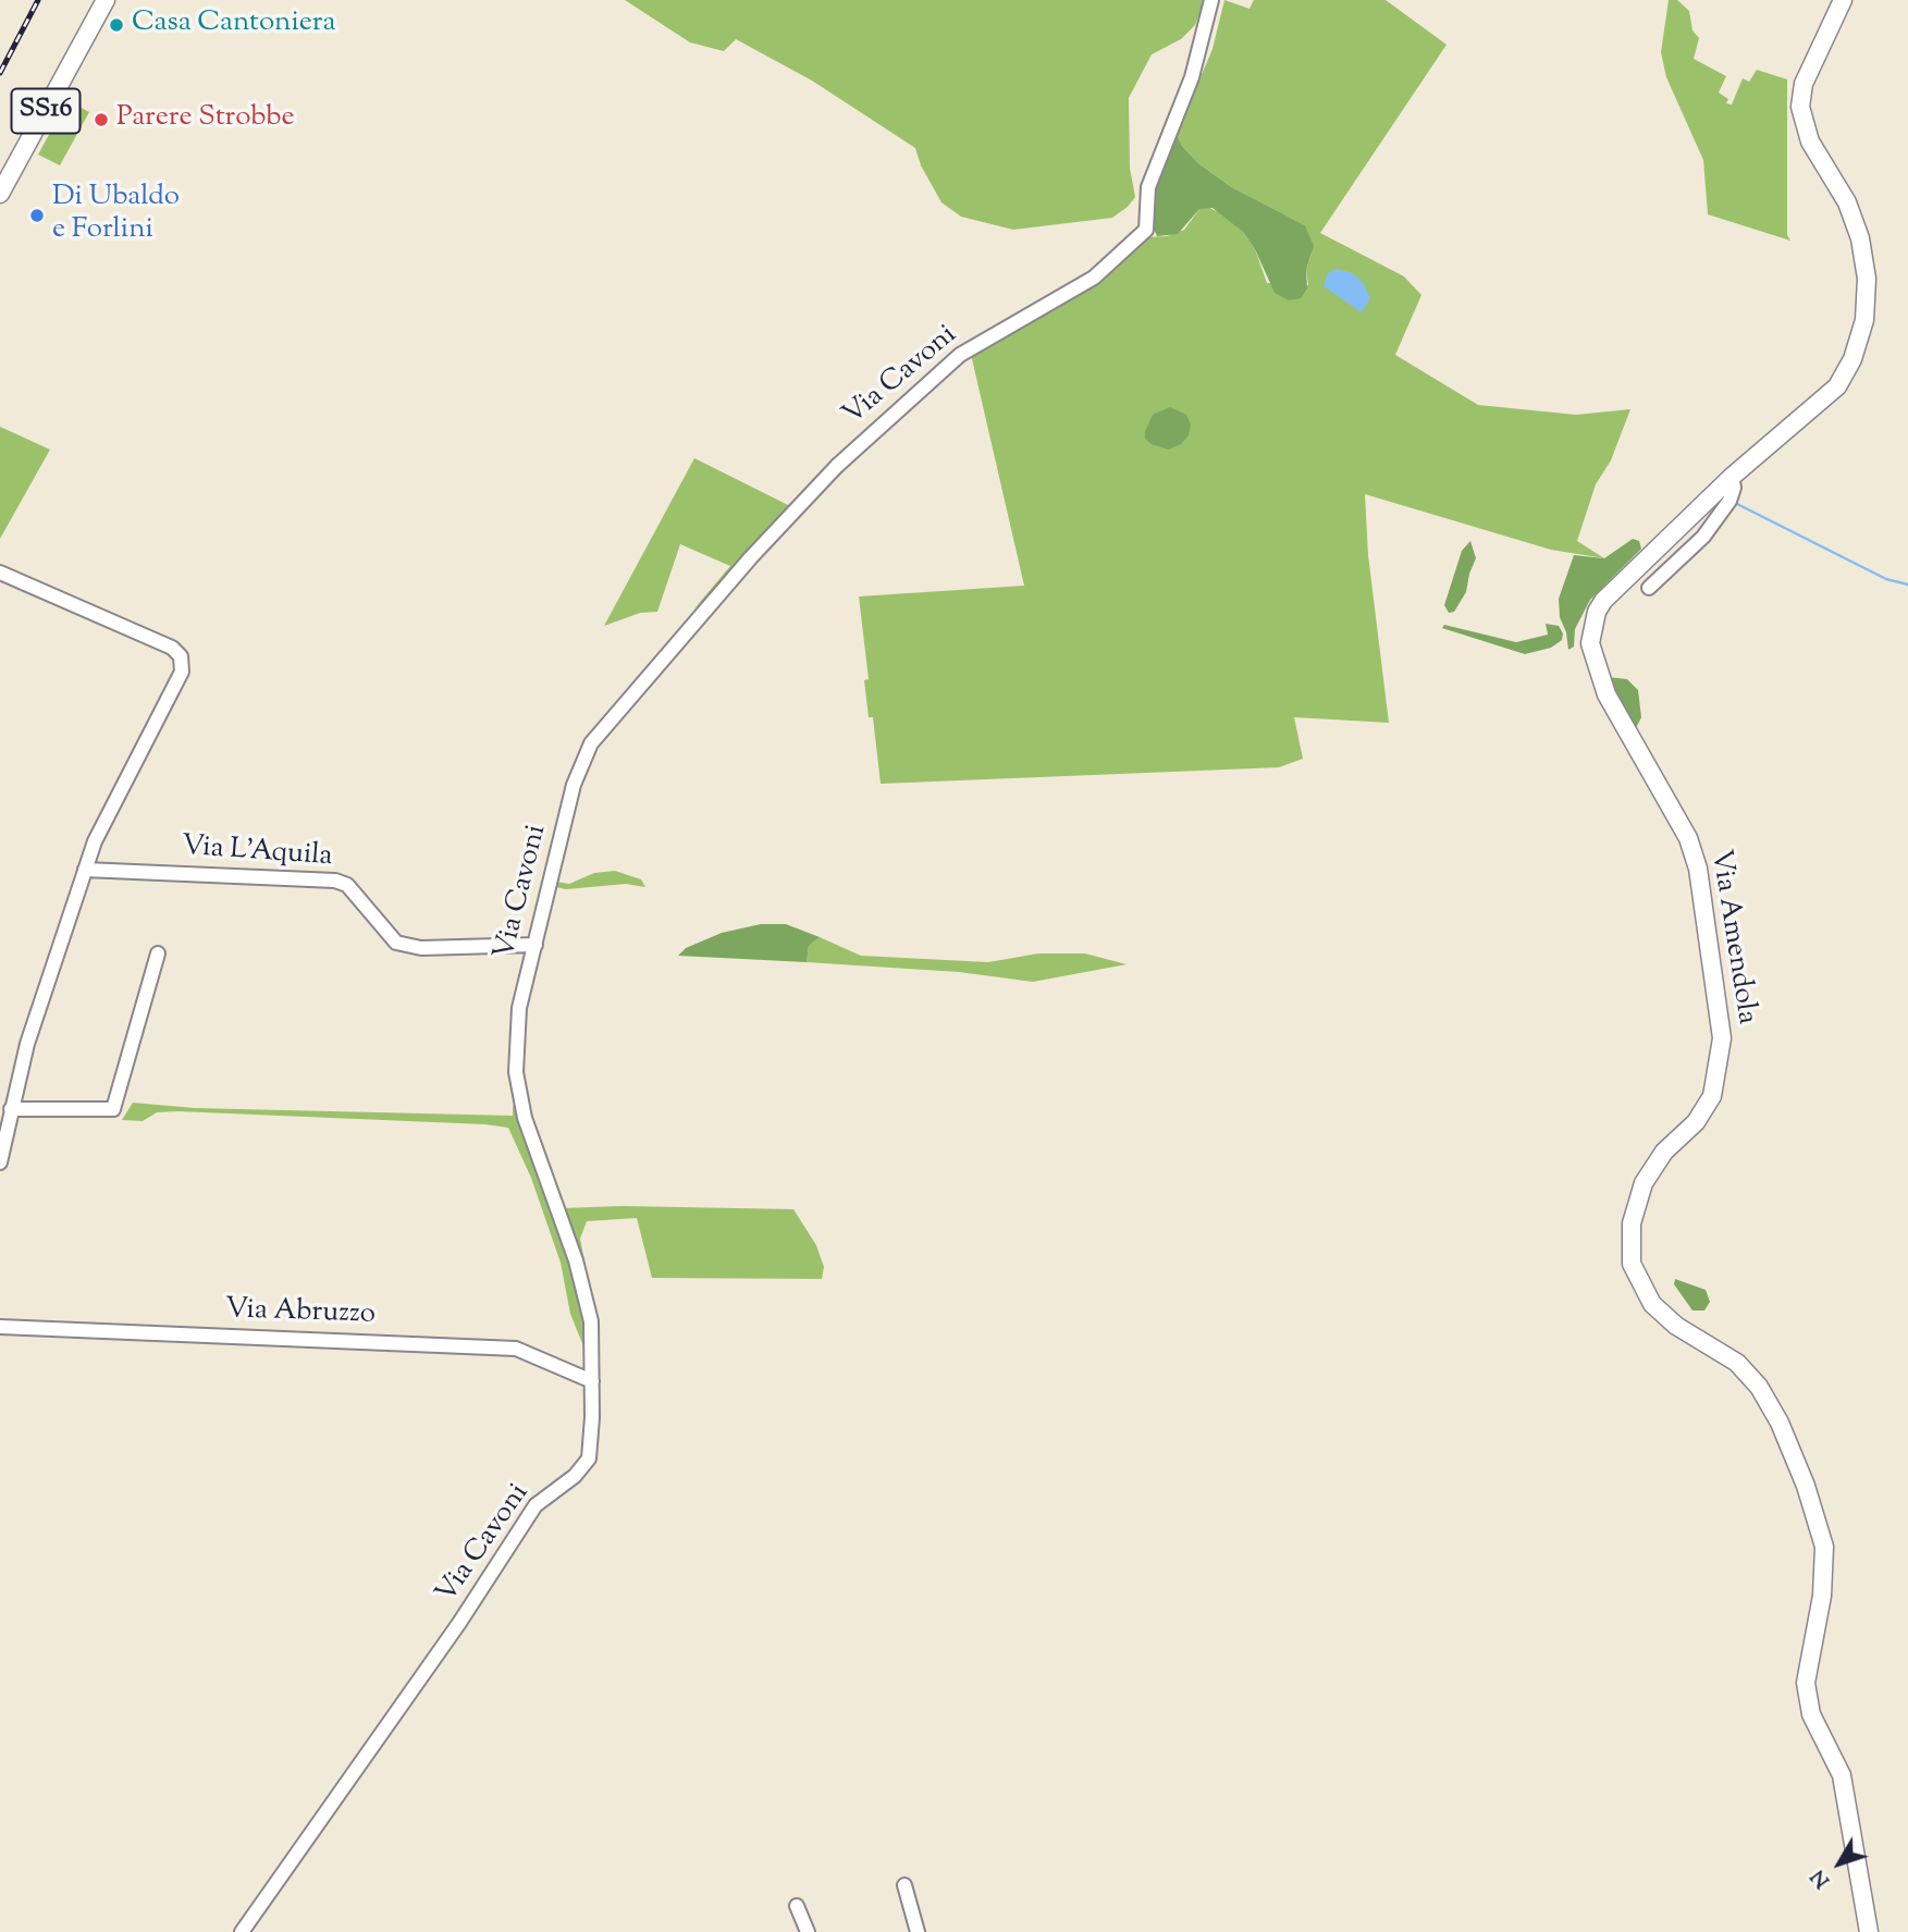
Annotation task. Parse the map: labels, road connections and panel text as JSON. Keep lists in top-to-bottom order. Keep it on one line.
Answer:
{"streets":{"main road":["SS16","Via Amendola"],"street":["Via Cavoni","Via L'Aquila","Via Abruzzo"]},"crossings":[["Via Cavoni","Via L'Aquila"],["Via Cavoni","Via Abruzzo"]],"places":["Casa Cantoniera","Parere Strobbe","Di Ubaldo e Forlini"],"north":"bottom left"}
